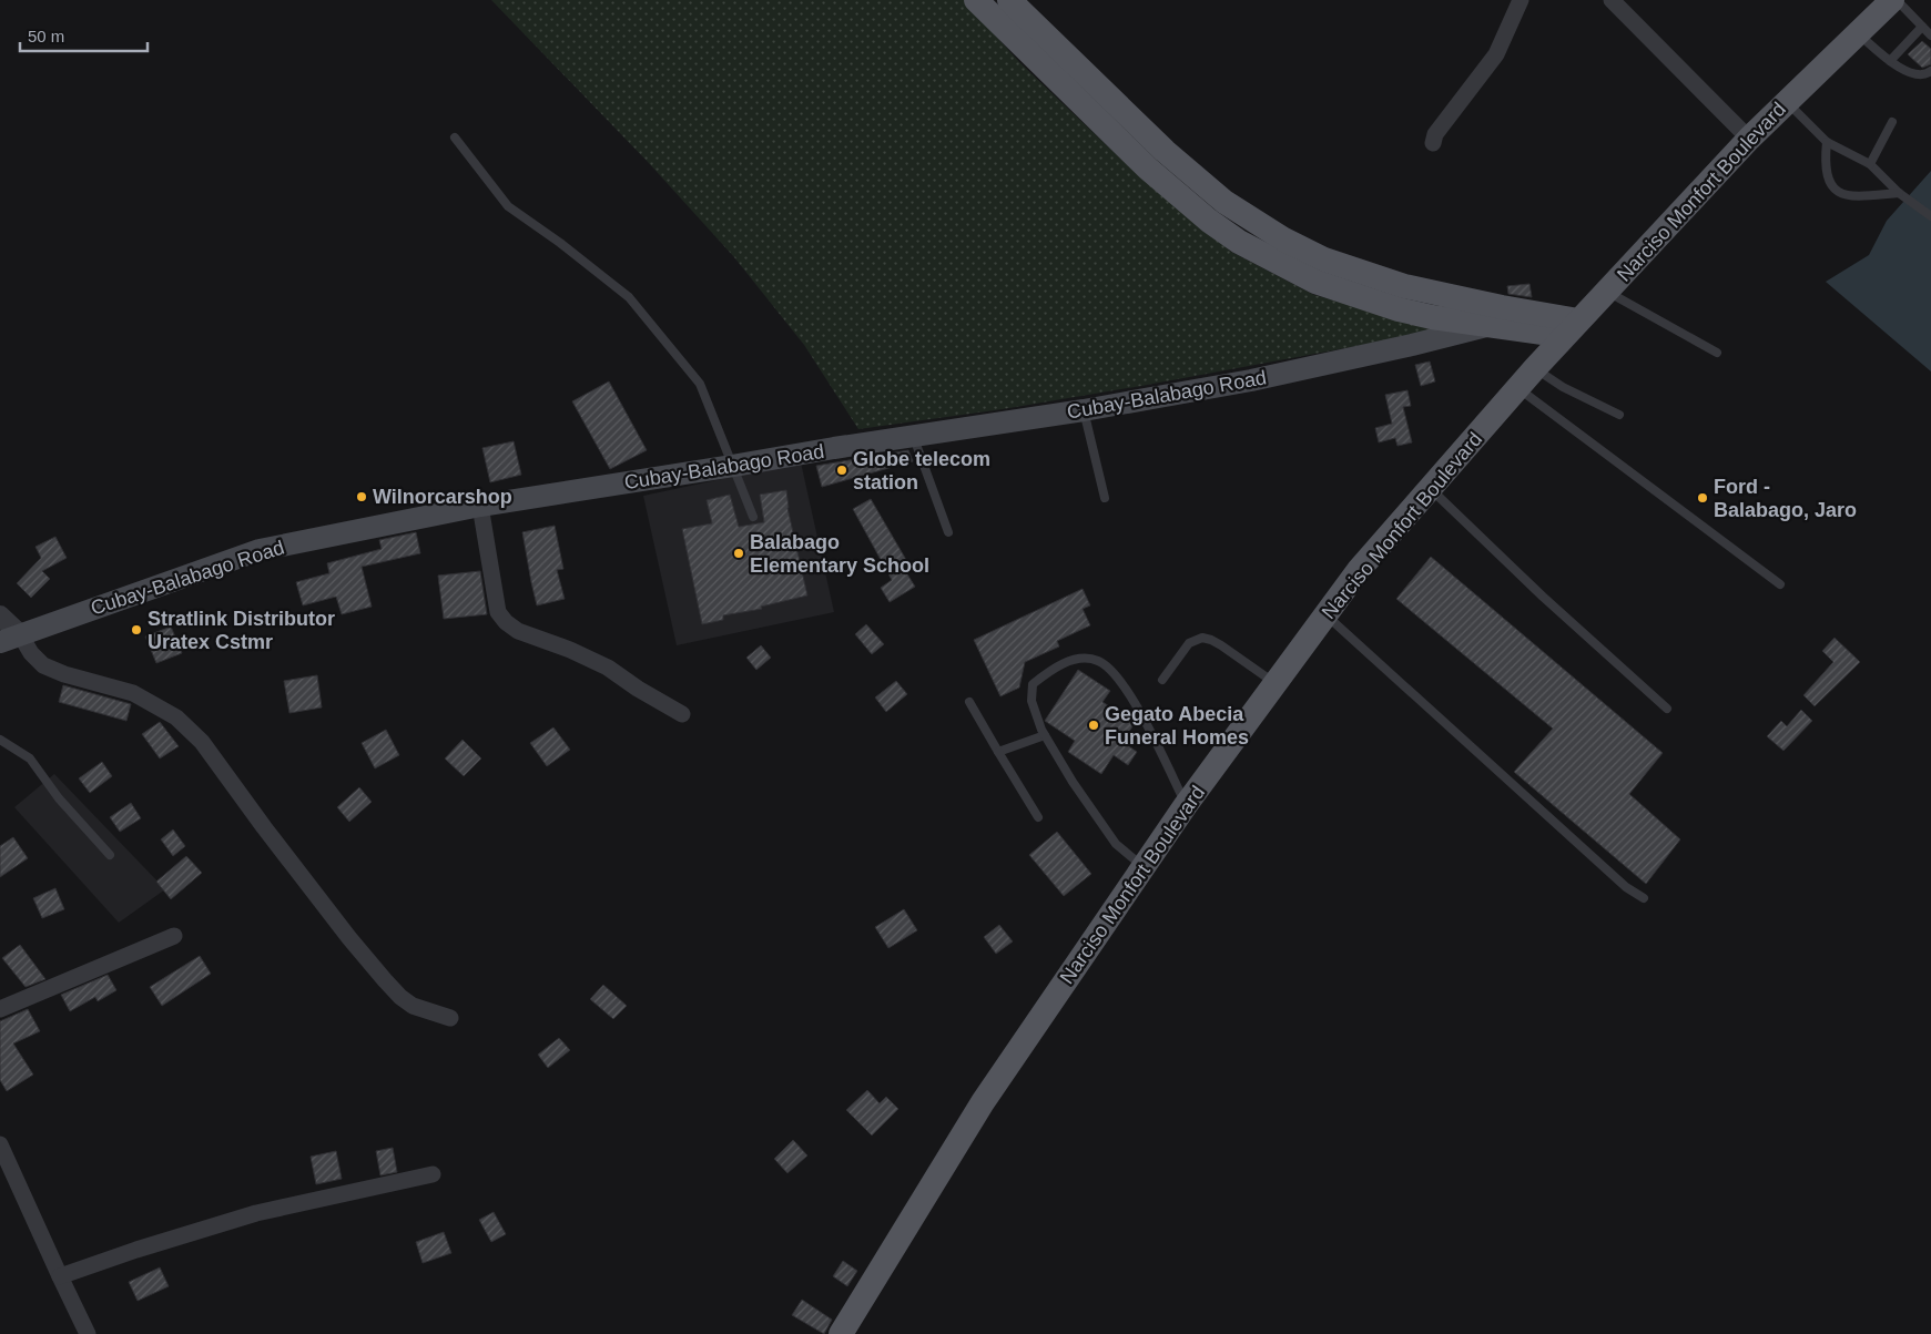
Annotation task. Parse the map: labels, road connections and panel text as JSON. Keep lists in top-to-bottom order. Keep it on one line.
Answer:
{"streets":{"main road":["Narciso Monfort Boulevard","Cubay-Balabago Road"]},"places":["Globe telecom station","Wilnorcarshop","Ford - Balabago, Jaro","Balabago Elementary School","Stratlink Distributor Uratex Cstmr","Gegato Abecia Funeral Homes"],"scale_bar":"50 m"}
